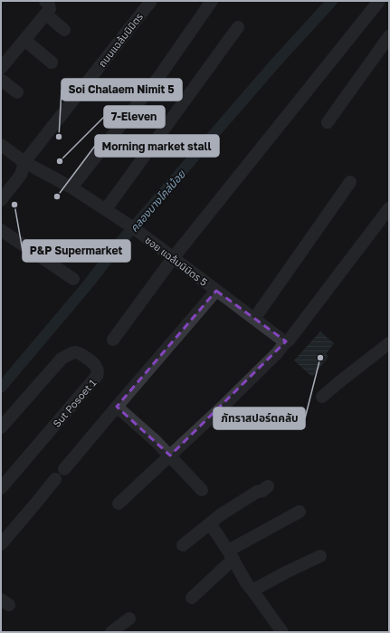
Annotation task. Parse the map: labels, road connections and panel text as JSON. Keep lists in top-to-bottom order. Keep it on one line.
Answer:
{"streets":{"street":["ถนนแฉล้มนิมิตร","ซอย แฉล้มนิมิตร 5","Sut Posoet 1"]},"crossings":[["ถนนแฉล้มนิมิตร","ซอย แฉล้มนิมิตร 5"]],"water":["คลองบางโคล่น้อย"],"places":["Soi Chalaem Nimit 5","7-Eleven","Morning market stall","P&P Supermarket","ภัทราสปอร์ตคลับ"]}
